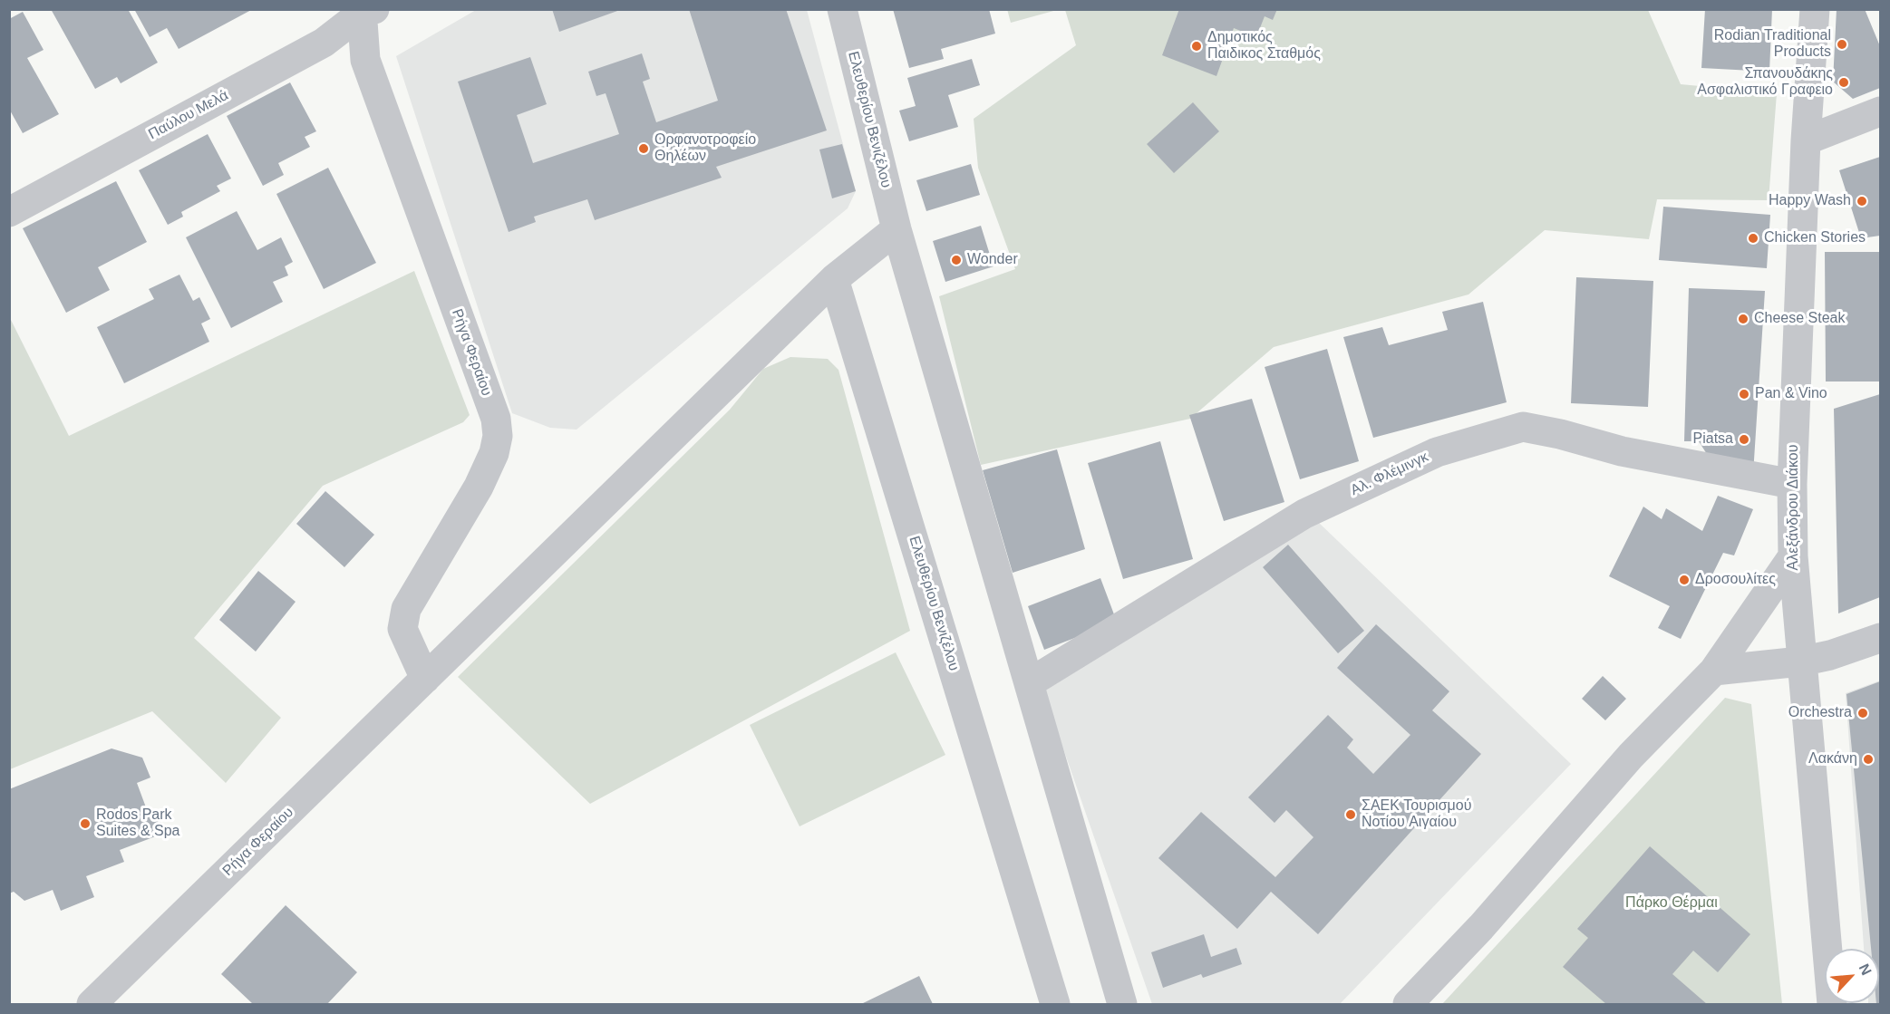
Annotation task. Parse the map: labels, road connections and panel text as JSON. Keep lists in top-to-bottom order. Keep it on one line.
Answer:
{"streets":{"street":["Παύλου Μελά","Ελευθερίου Βενιζέλου","Ρήγα Φεραίου","Αλ. Φλέμινγκ","Αλεξάνδρου Διάκου"]},"crossings":[["Παύλου Μελά","Ρήγα Φεραίου"],["Ελευθερίου Βενιζέλου","Ρήγα Φεραίου"],["Ελευθερίου Βενιζέλου","Αλ. Φλέμινγκ"],["Αλ. Φλέμινγκ","Αλεξάνδρου Διάκου"]],"parks":["Πάρκο Θέρμαι"],"places":["Rodian Traditional Products","Δημοτικός Παιδικος Σταθμός","Σπανουδάκης Ασφαλιστικό Γραφειο","Ορφανοτροφείο Θηλέων","Happy Wash","Chicken Stories","Wonder","Cheese Steak","Pan & Vino","Piatsa","Δροσουλίτες","Orchestra","Λακάνη","ΣΑΕΚ Τουρισμού Νοτίου Αιγαίου","Rodos Park Suites & Spa"],"north":"top right"}
